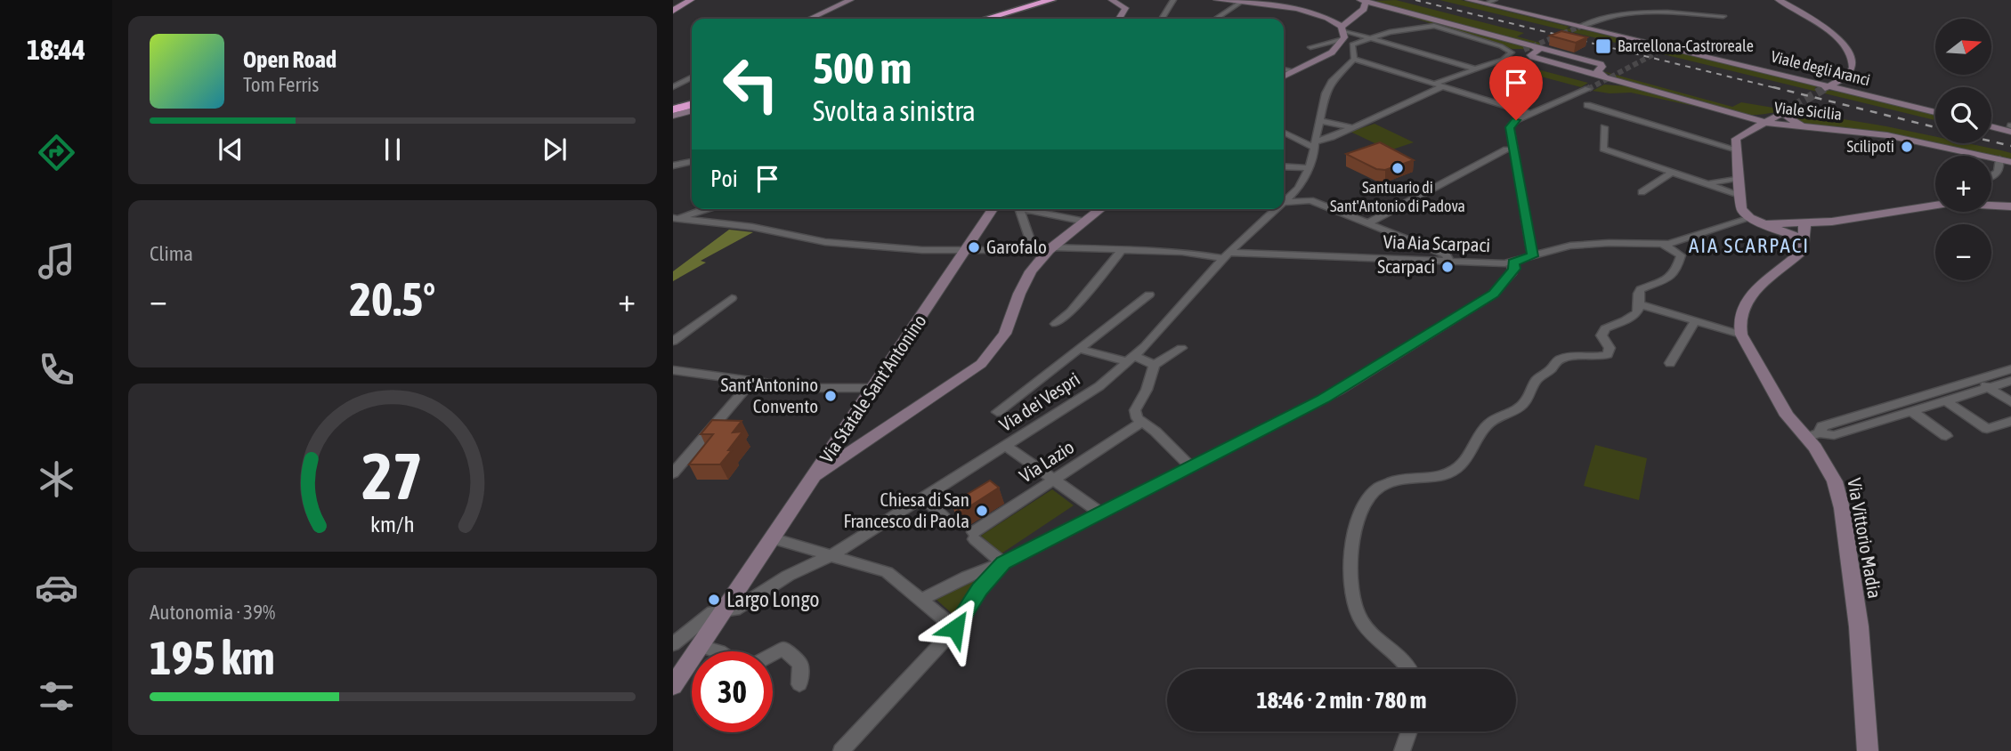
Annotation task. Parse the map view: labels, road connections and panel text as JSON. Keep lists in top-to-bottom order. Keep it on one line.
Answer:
{"streets":{"street":["Viale degli Aranci","Viale Sicilia","Via Aia Scarpaci","Via Statale Sant'Antonino","Via dei Vespri","Via Lazio","Via Vittorio Madia"]},"crossings":[["Via Aia Scarpaci","Via Statale Sant'Antonino"],["Via Aia Scarpaci","Via dei Vespri"],["Via Statale Sant'Antonino","Via dei Vespri"]],"districts":["AIA SCARPACI"],"places":{"transit":["Barcellona-Castroreale"],"other":["Scilipoti","Santuario di Sant'Antonio di Padova","Garofalo","Scarpaci","Sant'Antonino Convento","Chiesa di San Francesco di Paola","Largo Longo"]},"north":"right","page":{"tabs":"18:44","map_buttons":["+","−"],"turn":["500 m","Svolta a sinistra"],"song":["Open Road","Tom Ferris"],"then":"Poi","tile":["Clima",["Autonomia · 39%","195 km"]],"heat":["−","20.5°","+"],"limit":"30","trip":"18:46 · 2 min · 780 m","gauge":["27","km/h"]}}
